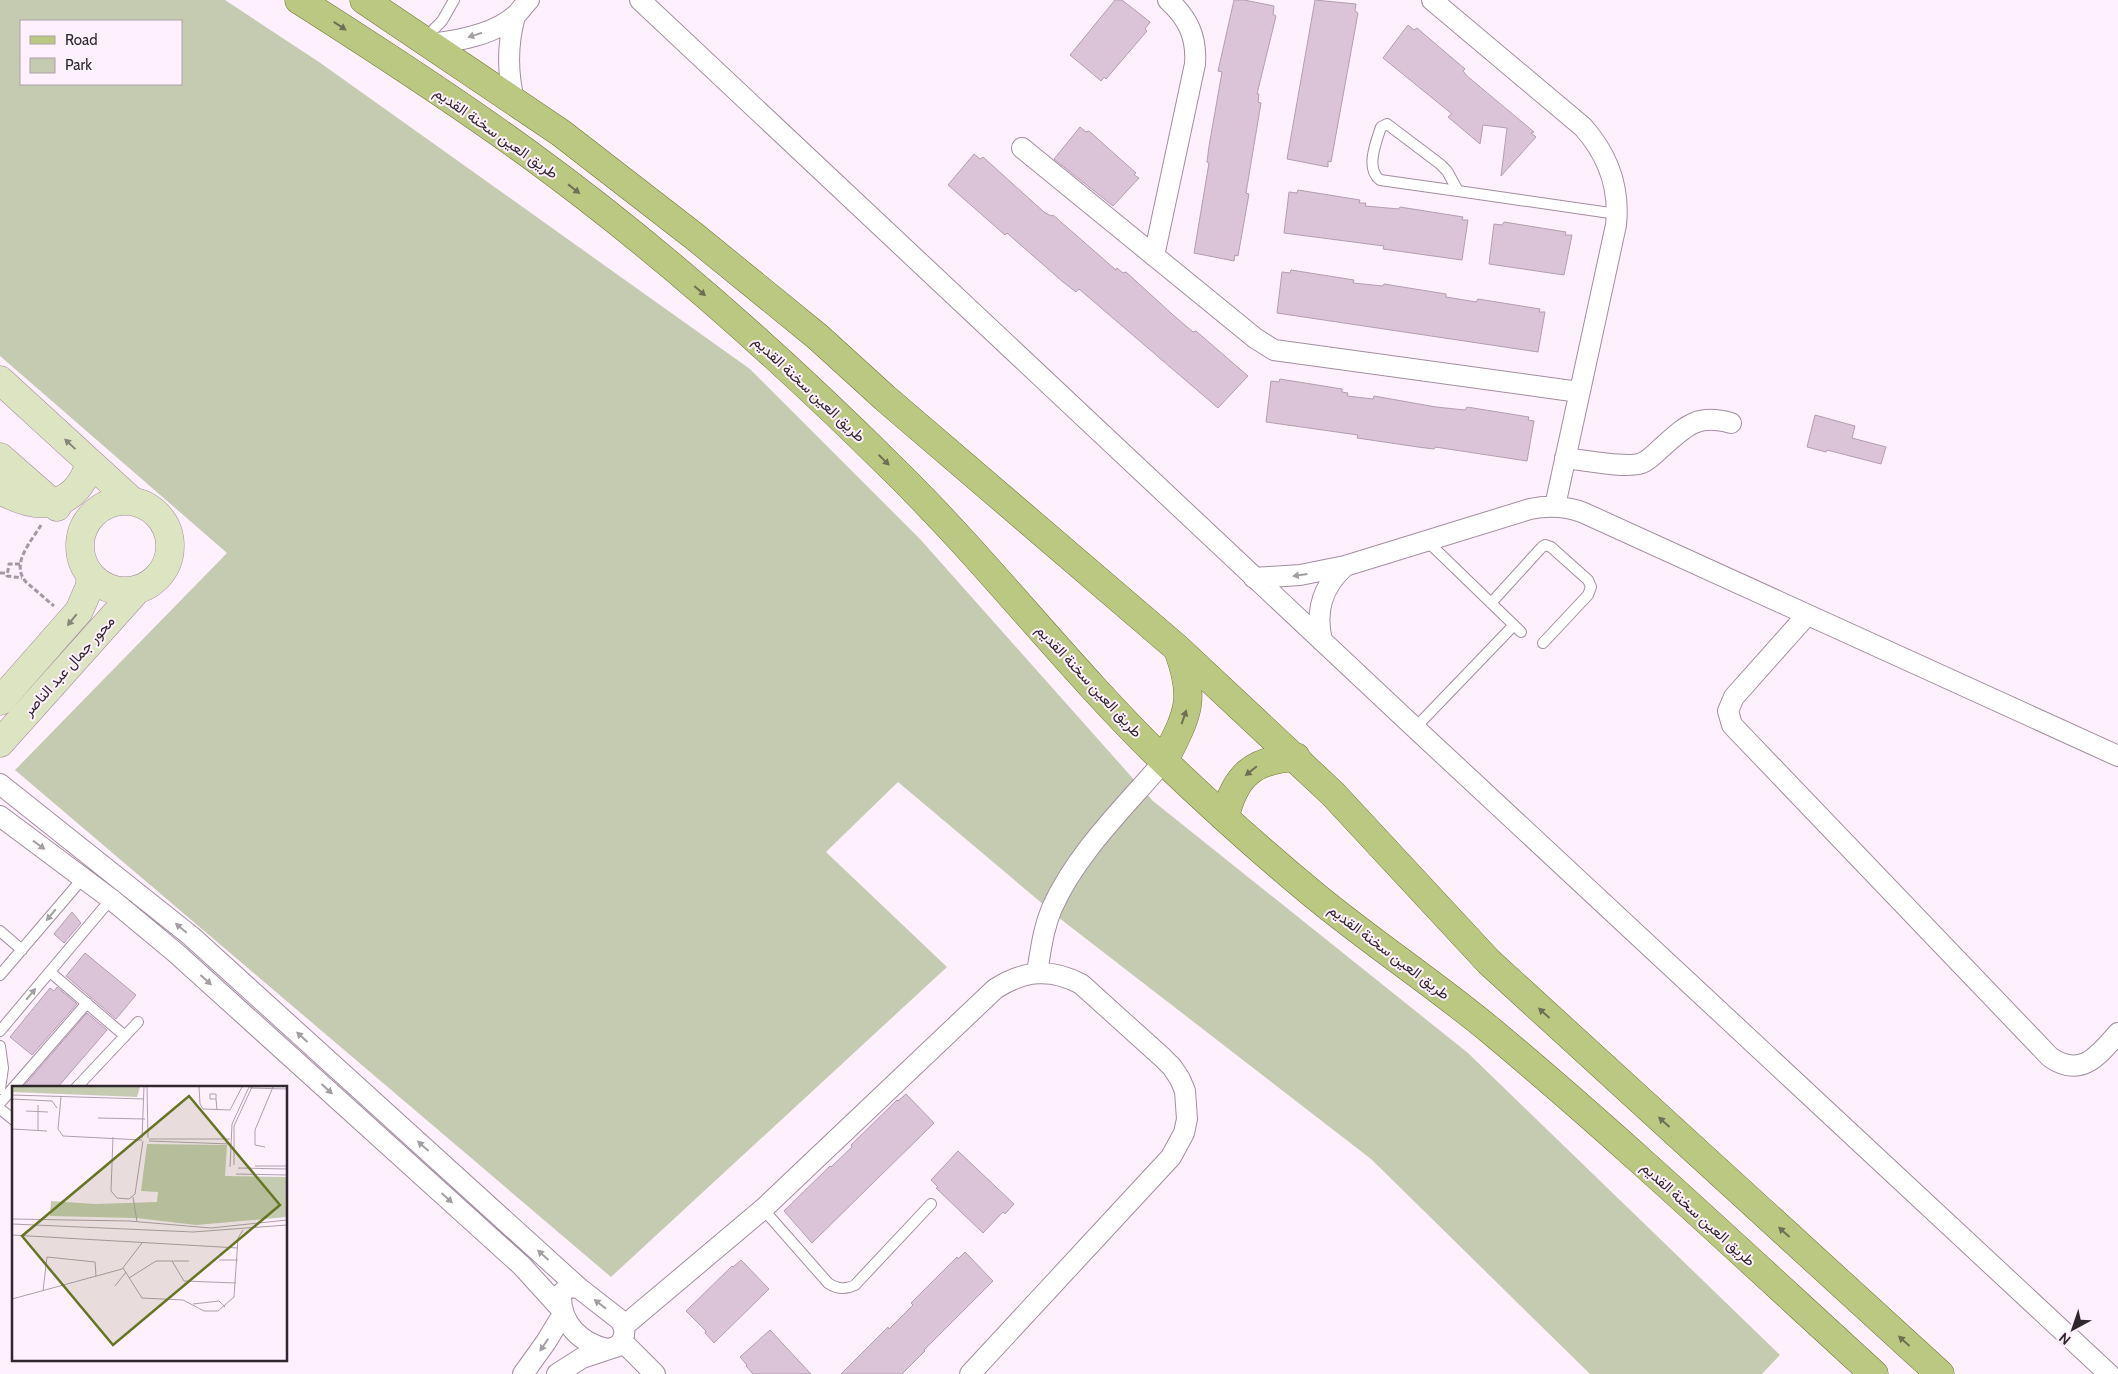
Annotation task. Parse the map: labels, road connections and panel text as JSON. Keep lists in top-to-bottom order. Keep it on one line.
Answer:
{"streets":{"main road":["طريق العين سخنة القديم","محور جمال عبد الناصر"]},"legend":["Road","Park"],"north":"bottom left"}
